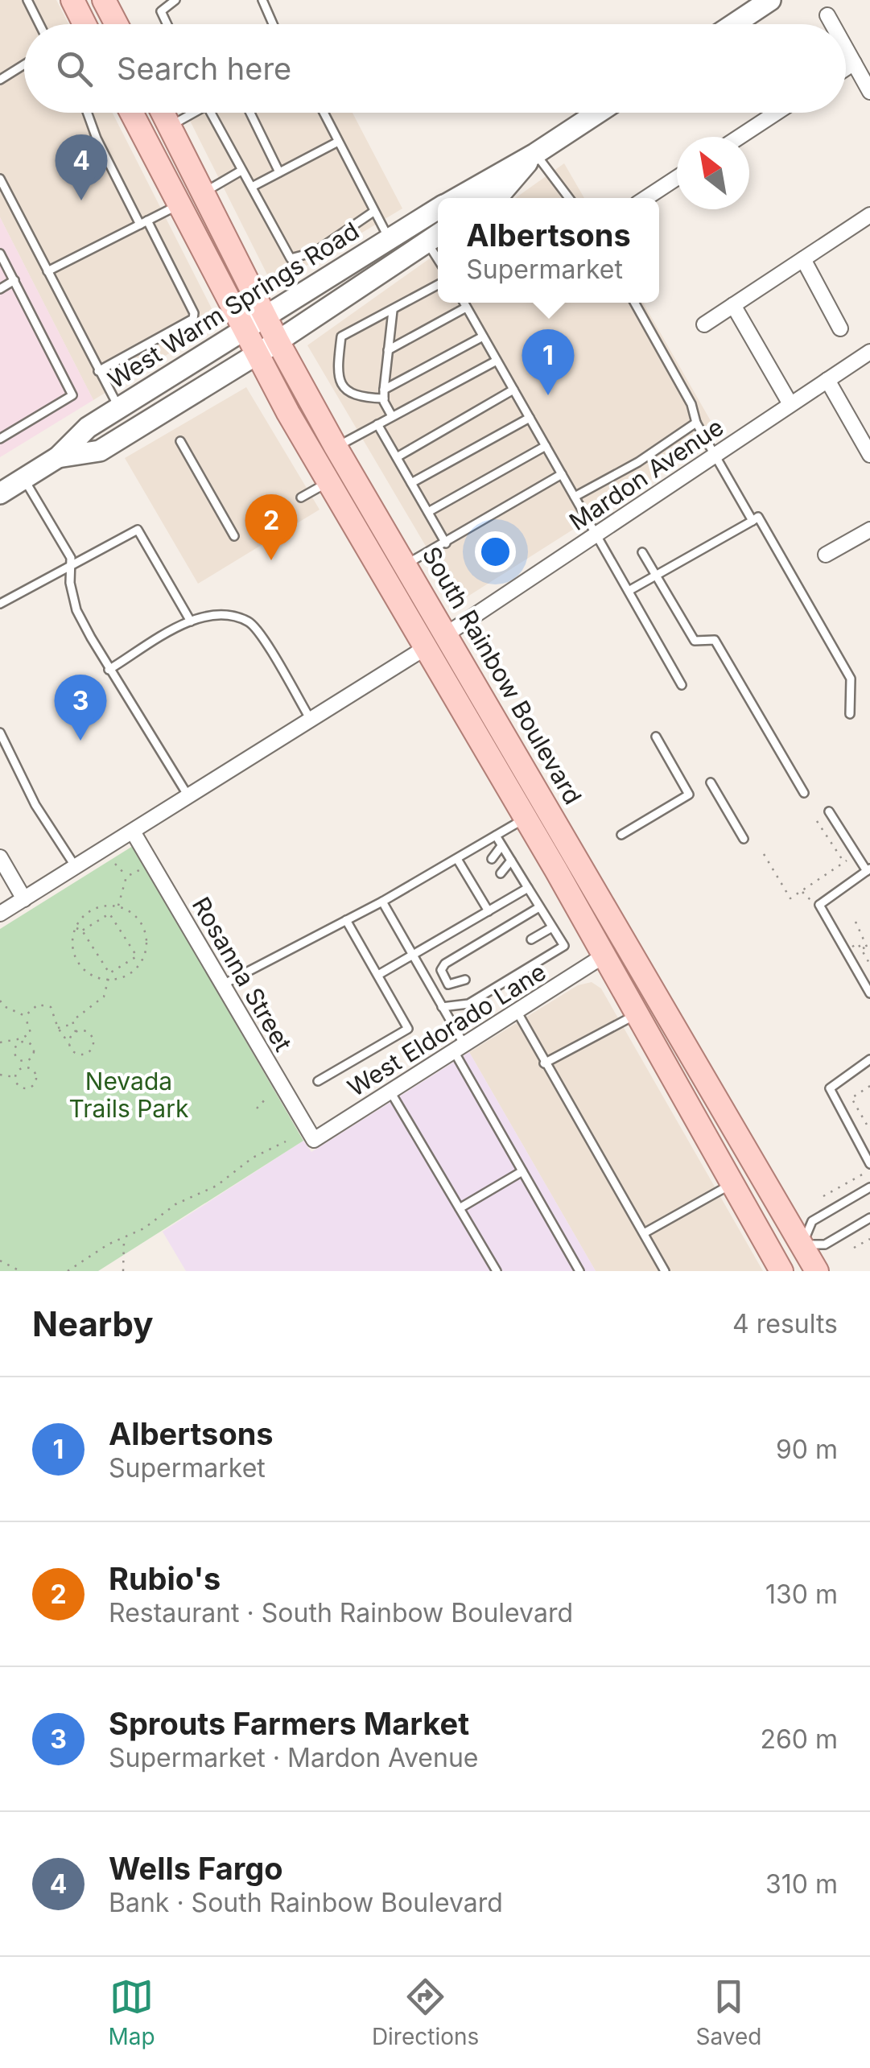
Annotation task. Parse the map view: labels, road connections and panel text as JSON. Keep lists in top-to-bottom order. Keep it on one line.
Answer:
{"streets":{"main road":["West Warm Springs Road","South Rainbow Boulevard"],"street":["Mardon Avenue","Rosanna Street","West Eldorado Lane"]},"crossings":[["West Warm Springs Road","South Rainbow Boulevard"],["Mardon Avenue","South Rainbow Boulevard"],["Rosanna Street","West Eldorado Lane"]],"parks":["Nevada Trails Park"],"north":"top left","page":{"search":"Search here","pins":["4","1","2","3"],"popup":["Albertsons","Supermarket"],"heading":["Nearby","4 results"],"list":[{"mark":"1","name":"Albertsons","note":"Supermarket","value":"90 m"},{"mark":"2","name":"Rubio's","note":"Restaurant · South Rainbow Boulevard","value":"130 m"},{"mark":"3","name":"Sprouts Farmers Market","note":"Supermarket · Mardon Avenue","value":"260 m"},{"mark":"4","name":"Wells Fargo","note":"Bank · South Rainbow Boulevard","value":"310 m"}],"nav":["Map","Directions","Saved"]}}
